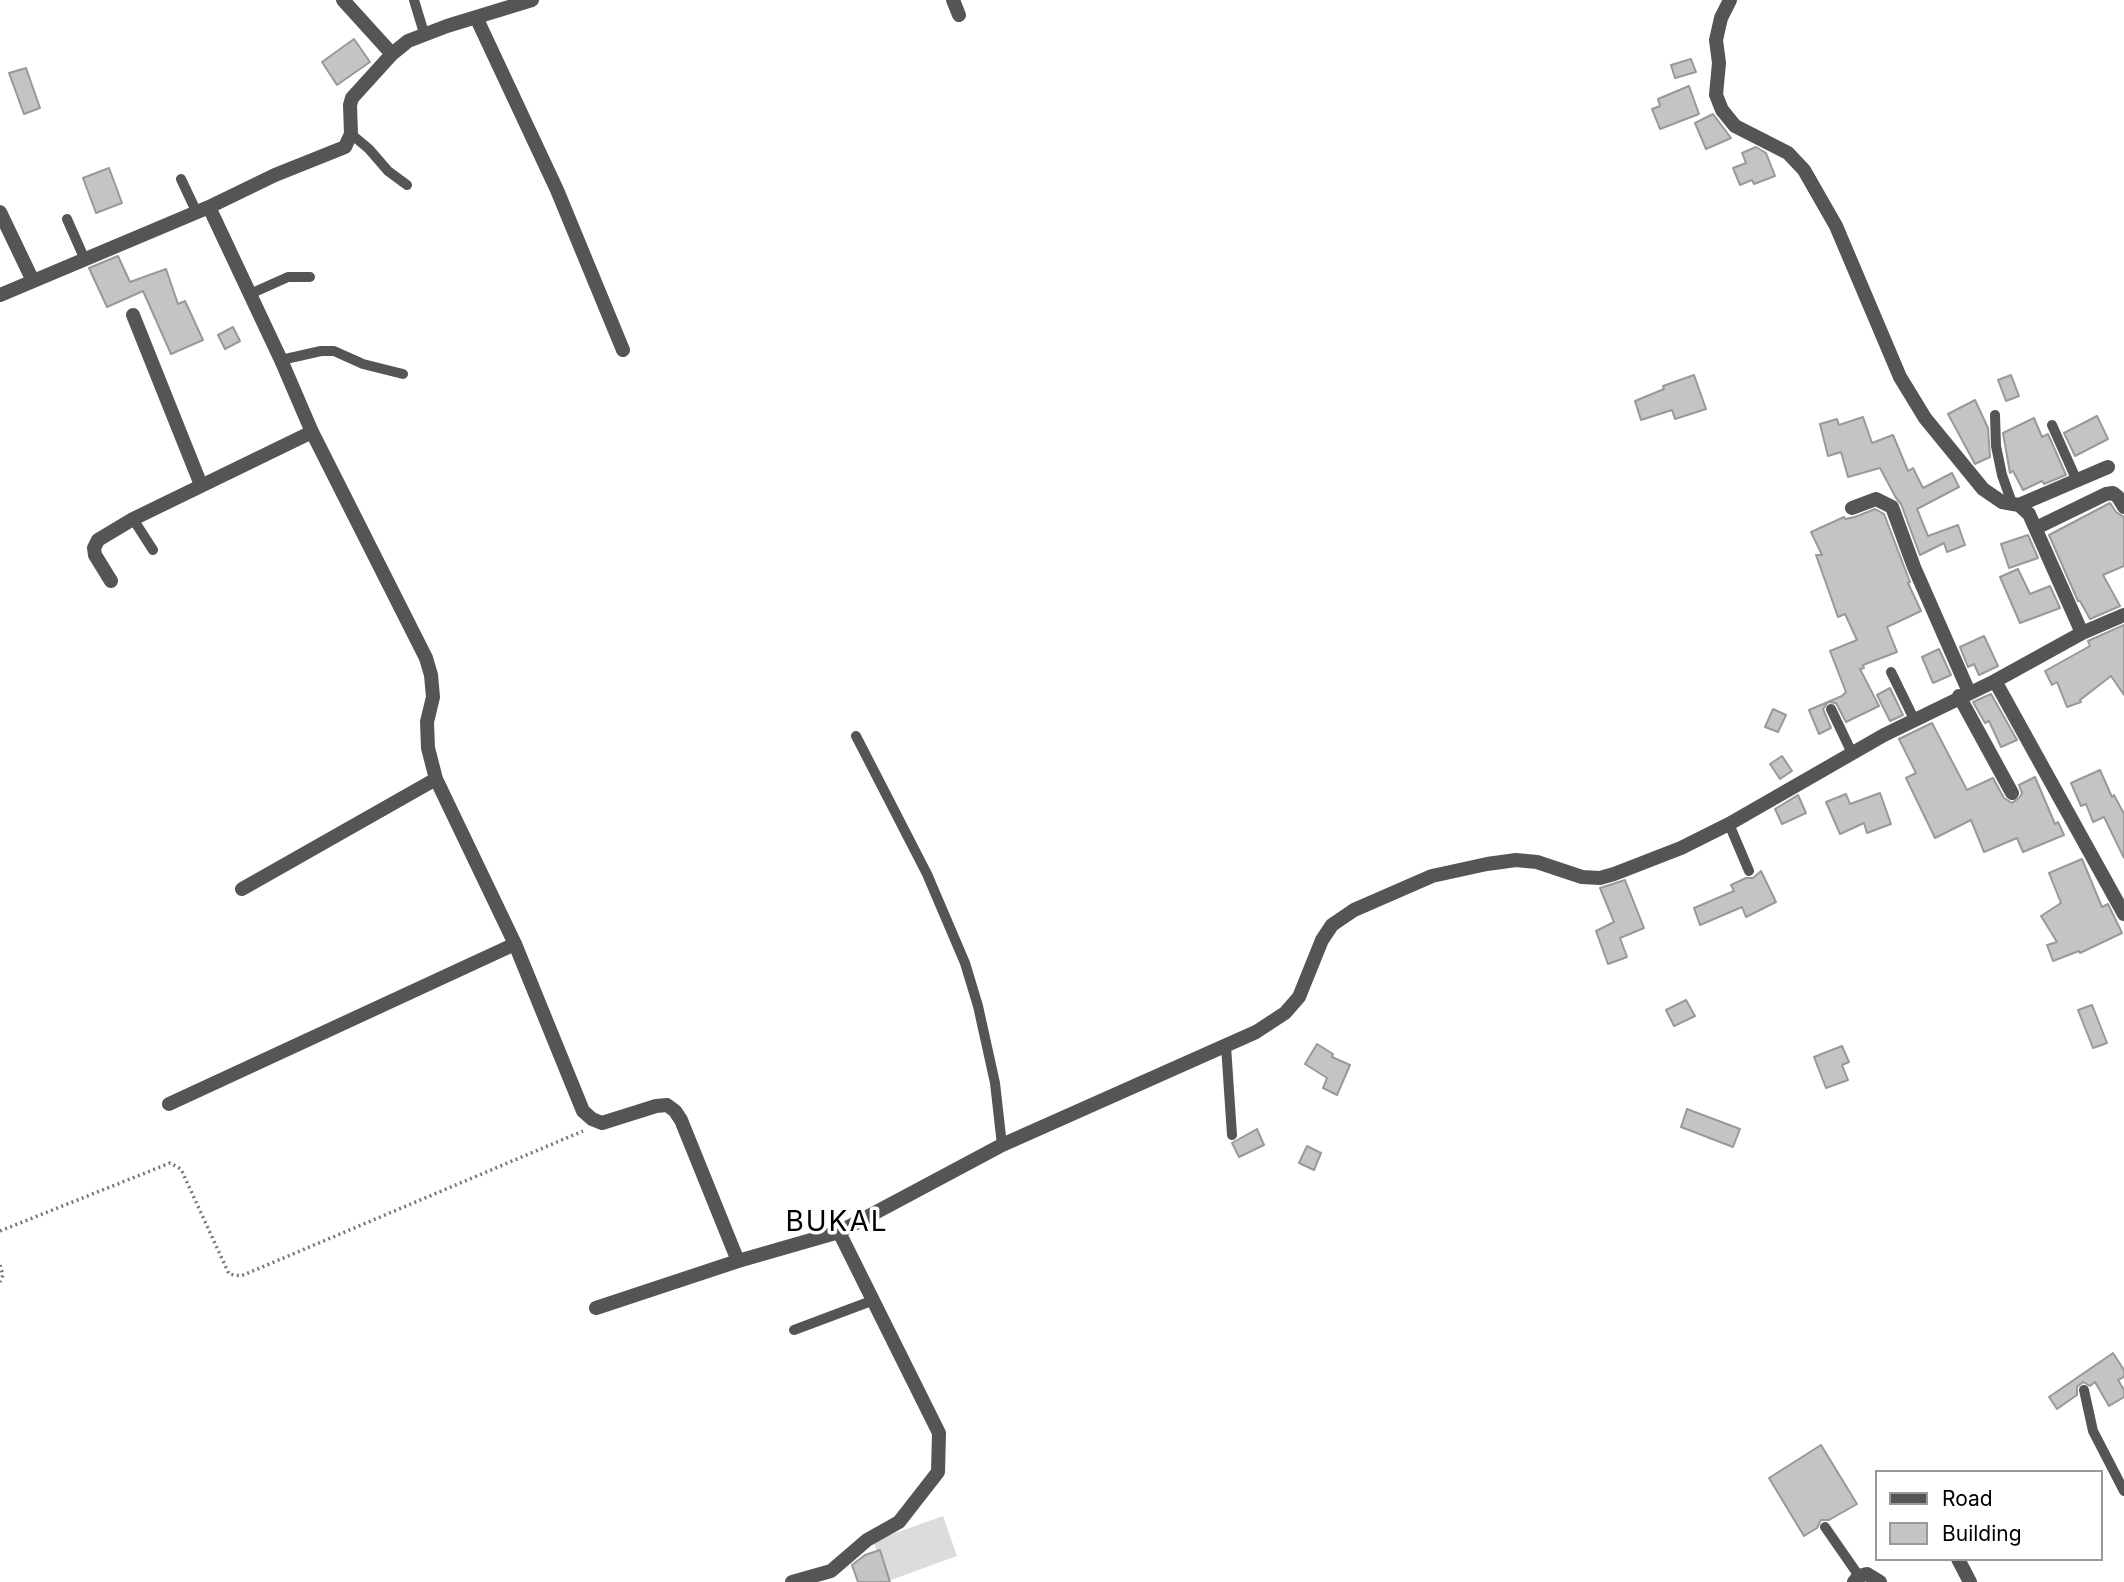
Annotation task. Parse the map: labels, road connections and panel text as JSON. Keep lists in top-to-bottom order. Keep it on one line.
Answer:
{"districts":["BUKAL"],"legend":["Road","Building"]}
